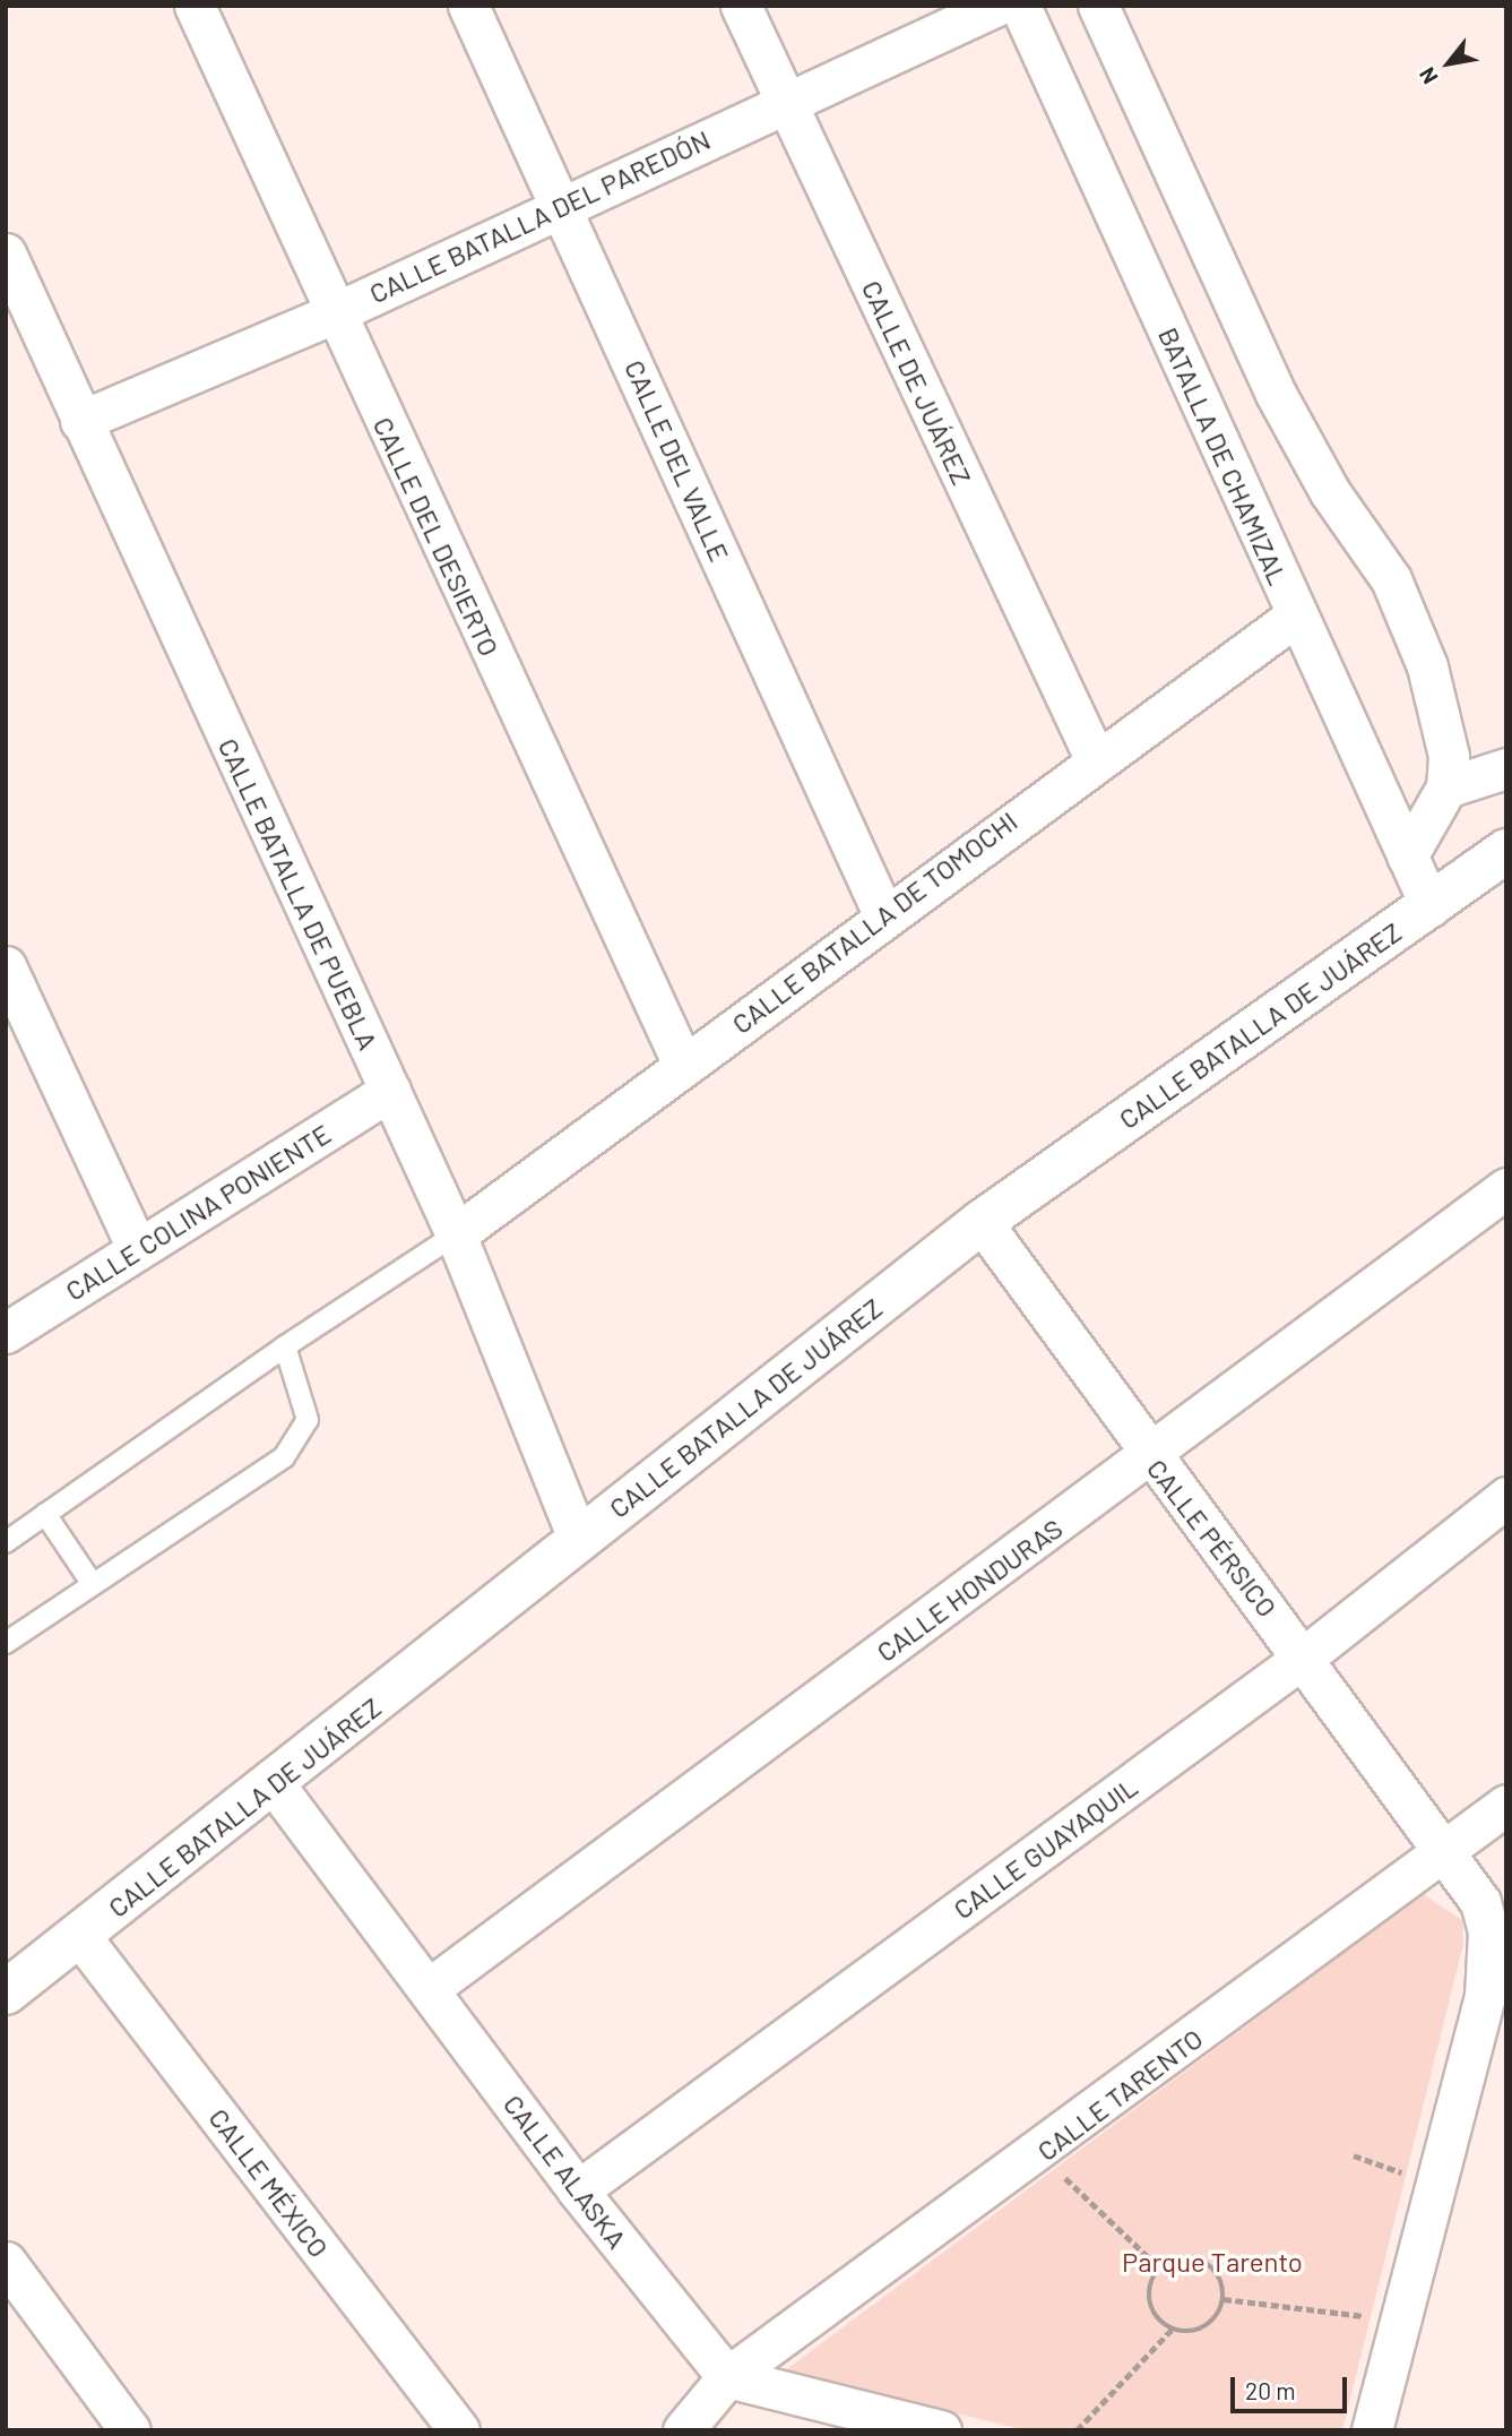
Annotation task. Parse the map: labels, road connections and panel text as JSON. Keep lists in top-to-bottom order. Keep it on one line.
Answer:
{"streets":{"street":["CALLE BATALLA DEL PAREDÓN","CALLE DE JUÁREZ","BATALLA DE CHAMIZAL","CALLE DEL VALLE","CALLE DEL DESIERTO","CALLE BATALLA DE PUEBLA","CALLE BATALLA DE TOMOCHI","CALLE BATALLA DE JUÁREZ","CALLE COLINA PONIENTE","CALLE PÉRSICO","CALLE HONDURAS","CALLE GUAYAQUIL","CALLE TARENTO","CALLE ALASKA","CALLE MÉXICO"]},"crossings":[["CALLE BATALLA DEL PAREDÓN","CALLE DE JUÁREZ"],["CALLE BATALLA DEL PAREDÓN","CALLE DEL VALLE"],["CALLE BATALLA DEL PAREDÓN","CALLE DEL DESIERTO"],["CALLE BATALLA DEL PAREDÓN","CALLE BATALLA DE PUEBLA"],["CALLE DE JUÁREZ","CALLE BATALLA DE TOMOCHI"],["BATALLA DE CHAMIZAL","CALLE BATALLA DE TOMOCHI"],["BATALLA DE CHAMIZAL","CALLE BATALLA DE JUÁREZ"],["CALLE DEL VALLE","CALLE BATALLA DE TOMOCHI"],["CALLE DEL DESIERTO","CALLE BATALLA DE TOMOCHI"],["CALLE BATALLA DE PUEBLA","CALLE BATALLA DE TOMOCHI"],["CALLE BATALLA DE PUEBLA","CALLE BATALLA DE JUÁREZ"],["CALLE BATALLA DE PUEBLA","CALLE COLINA PONIENTE"],["CALLE BATALLA DE JUÁREZ","CALLE PÉRSICO"],["CALLE BATALLA DE JUÁREZ","CALLE ALASKA"],["CALLE BATALLA DE JUÁREZ","CALLE MÉXICO"],["CALLE PÉRSICO","CALLE HONDURAS"],["CALLE PÉRSICO","CALLE GUAYAQUIL"],["CALLE PÉRSICO","CALLE TARENTO"],["CALLE HONDURAS","CALLE ALASKA"],["CALLE GUAYAQUIL","CALLE ALASKA"],["CALLE TARENTO","CALLE ALASKA"]],"parks":["Parque Tarento"],"scale_bar":"20 m","north":"bottom left"}
